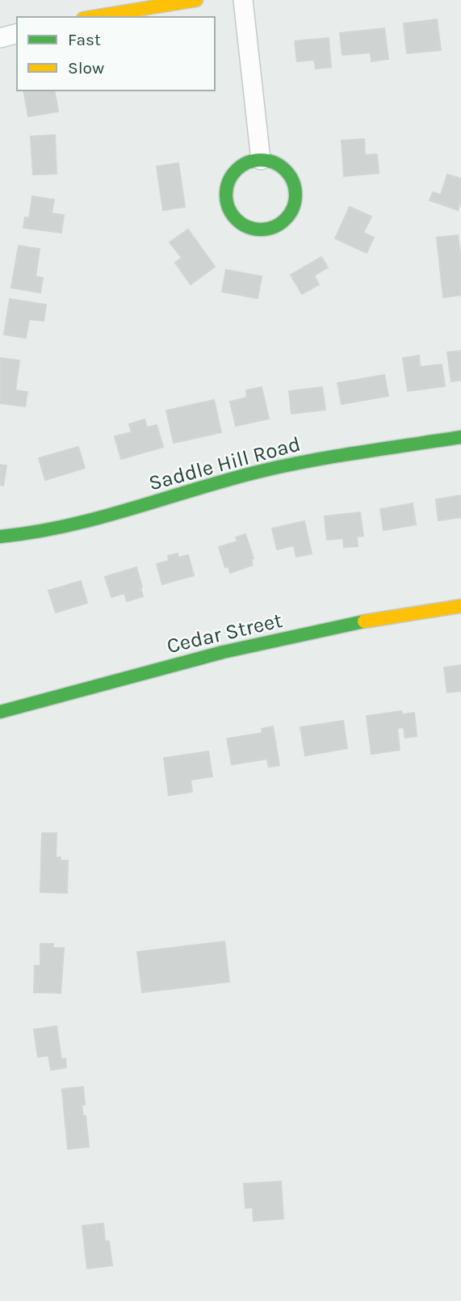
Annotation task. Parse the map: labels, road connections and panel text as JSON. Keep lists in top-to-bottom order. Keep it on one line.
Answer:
{"streets":{"street":["Saddle Hill Road","Cedar Street"]},"legend":["Fast","Slow"]}
